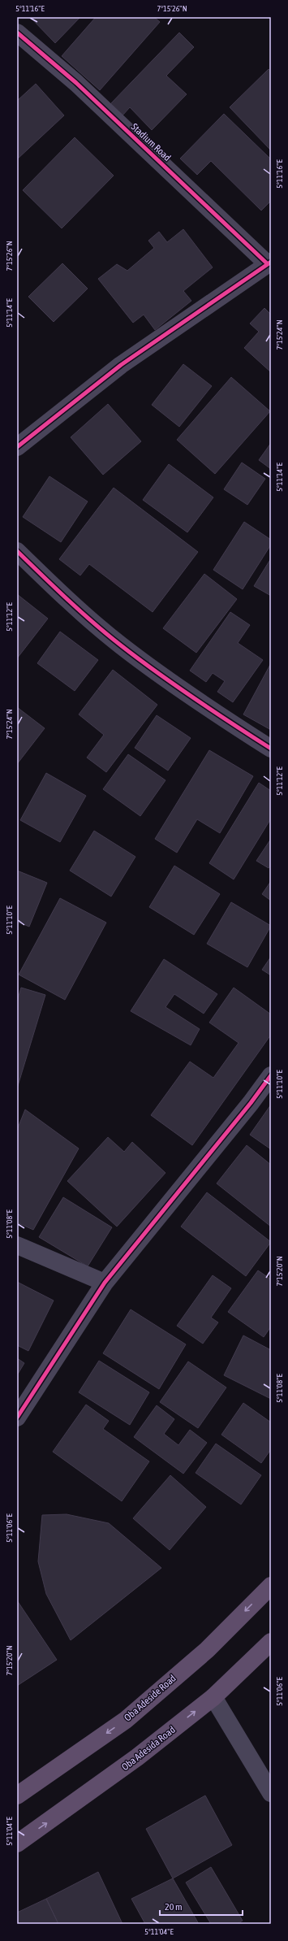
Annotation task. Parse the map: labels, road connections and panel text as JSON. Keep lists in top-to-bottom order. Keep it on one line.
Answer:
{"streets":{"main road":["Oba Adeside Road","Oba Adesida Road"],"street":["Stadium Road"]},"one_way":["Oba Adeside Road","Oba Adesida Road"],"scale_bar":"20 m","coordinates":["5°11'16\"E","7°15'26\"N","5°11'14\"E","7°15'24\"N","5°11'12\"E","5°11'10\"E","5°11'08\"E","7°15'20\"N","5°11'06\"E","5°11'04\"E"]}
